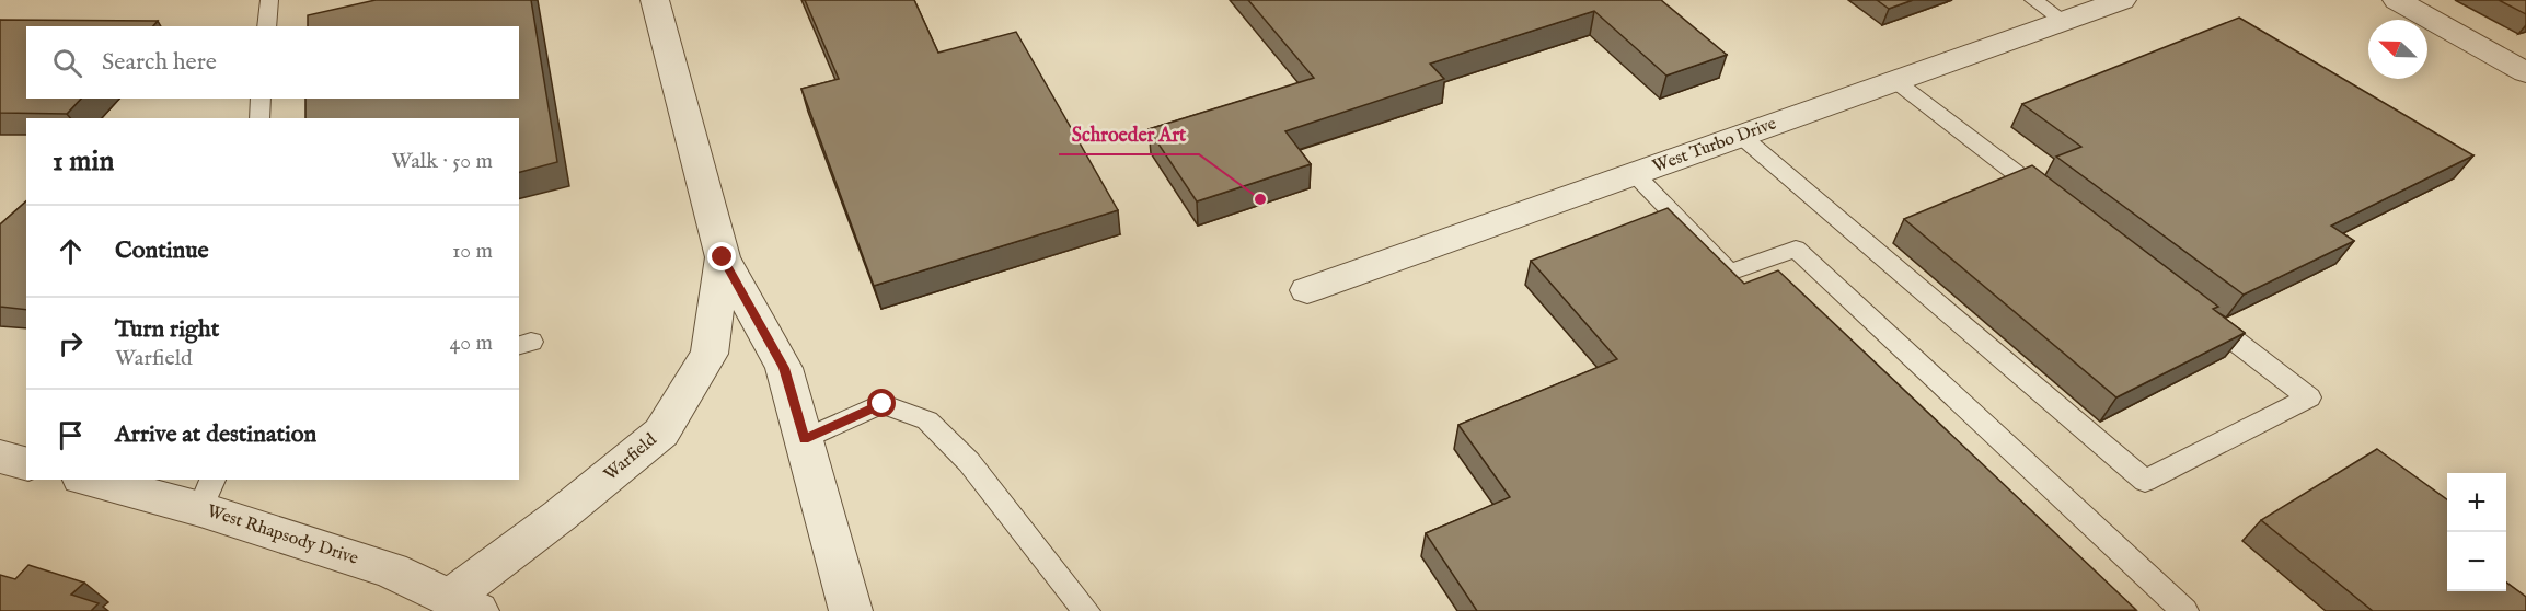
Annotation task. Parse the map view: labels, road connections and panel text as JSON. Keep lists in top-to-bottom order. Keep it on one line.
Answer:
{"streets":{"street":["West Turbo Drive","Warfield","West Rhapsody Drive"]},"crossings":[["Warfield","West Rhapsody Drive"]],"places":["Schroeder Art"],"north":"top left","page":{"search":"Search here","heading":["1 min","Walk · 50 m"],"list":[["Continue","10 m"],["Turn right","Warfield","40 m"],"Arrive at destination"],"map_buttons":["+","−"]}}
